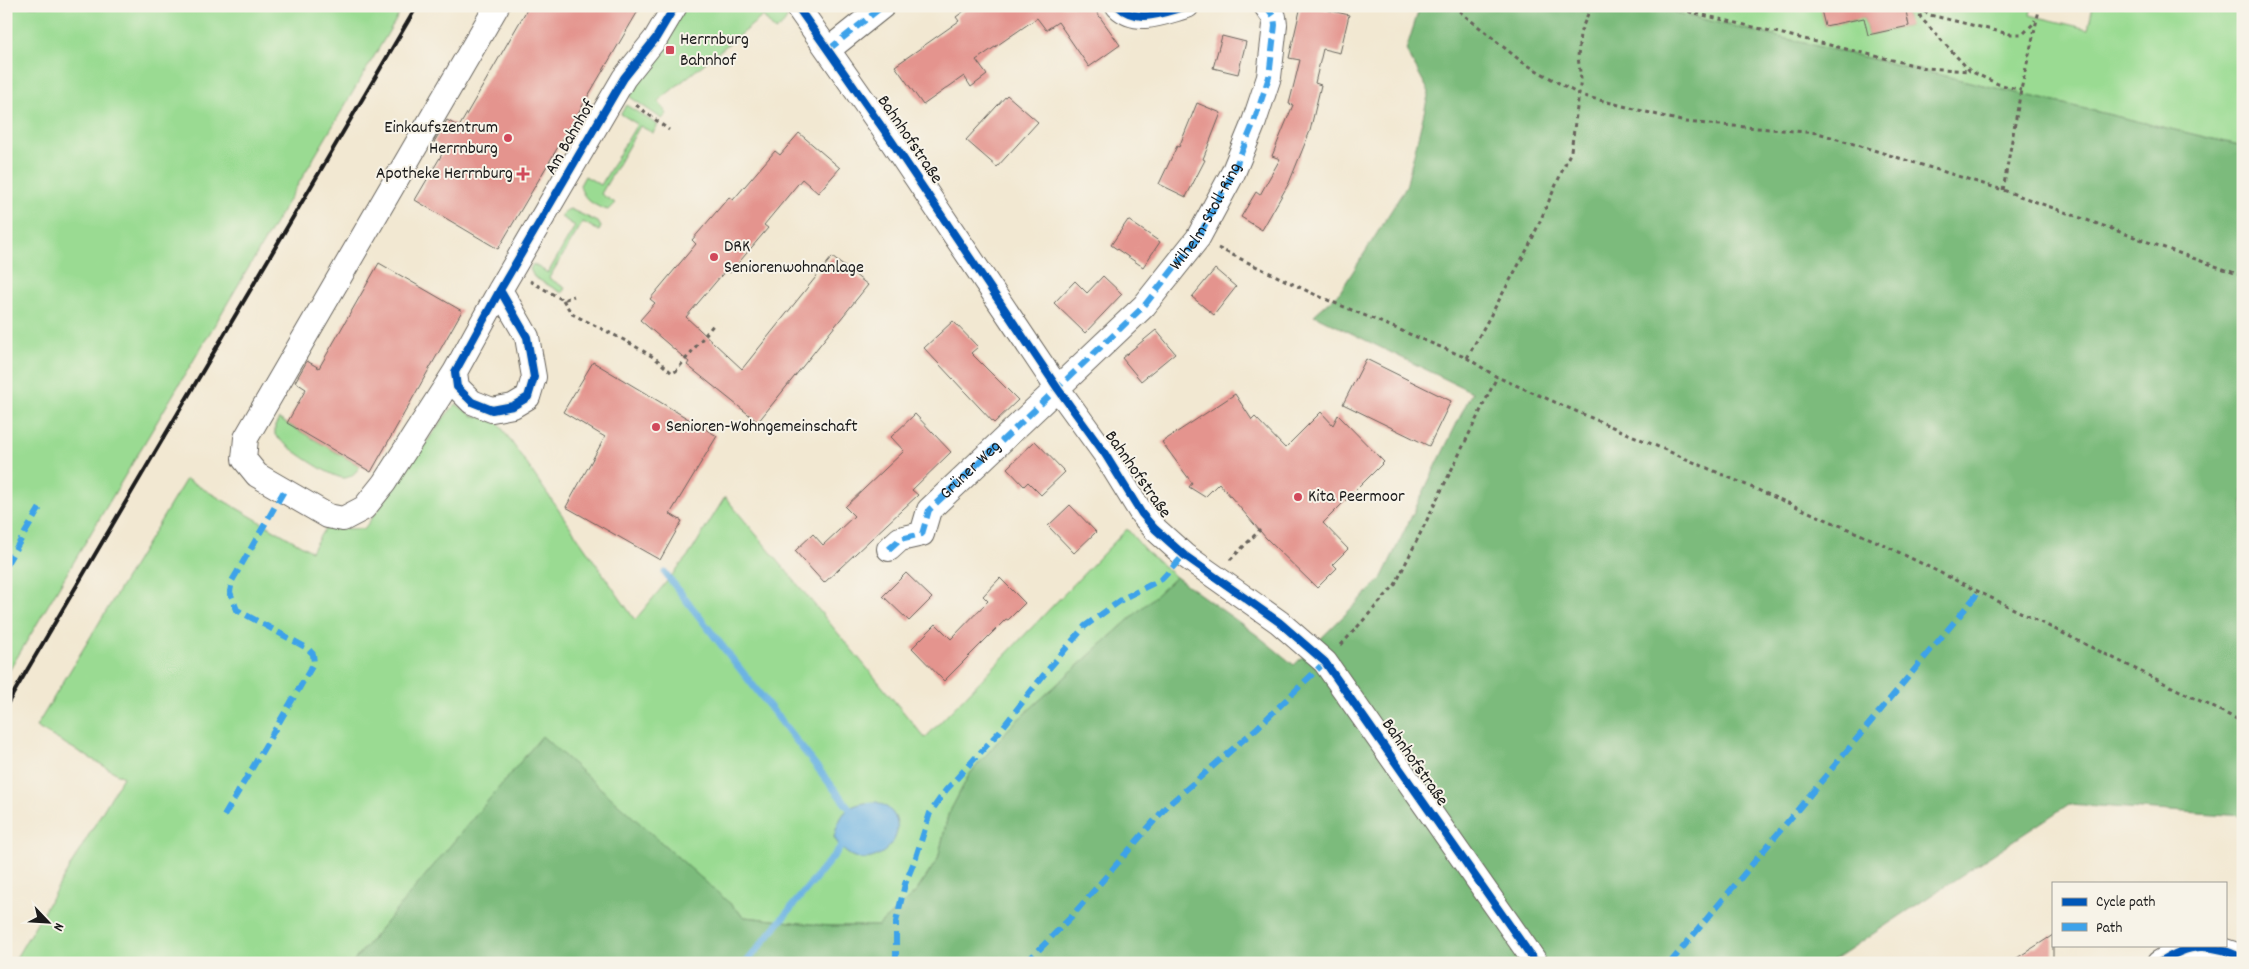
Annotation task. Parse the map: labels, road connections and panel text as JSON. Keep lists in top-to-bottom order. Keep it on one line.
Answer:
{"streets":{"street":["Am Bahnhof","Bahnhofstraße","Wilhelm-Stoll-Ring","Grüner Weg"]},"crossings":[["Bahnhofstraße","Wilhelm-Stoll-Ring"],["Bahnhofstraße","Grüner Weg"],["Wilhelm-Stoll-Ring","Grüner Weg"]],"places":{"transit":["Herrnburg Bahnhof"],"other":["Einkaufszentrum Herrnburg","DRK Seniorenwohnanlage","Senioren-Wohngemeinschaft","Kita Peermoor"],"health":["Apotheke Herrnburg"]},"legend":["Cycle path","Path"],"north":"bottom right"}
